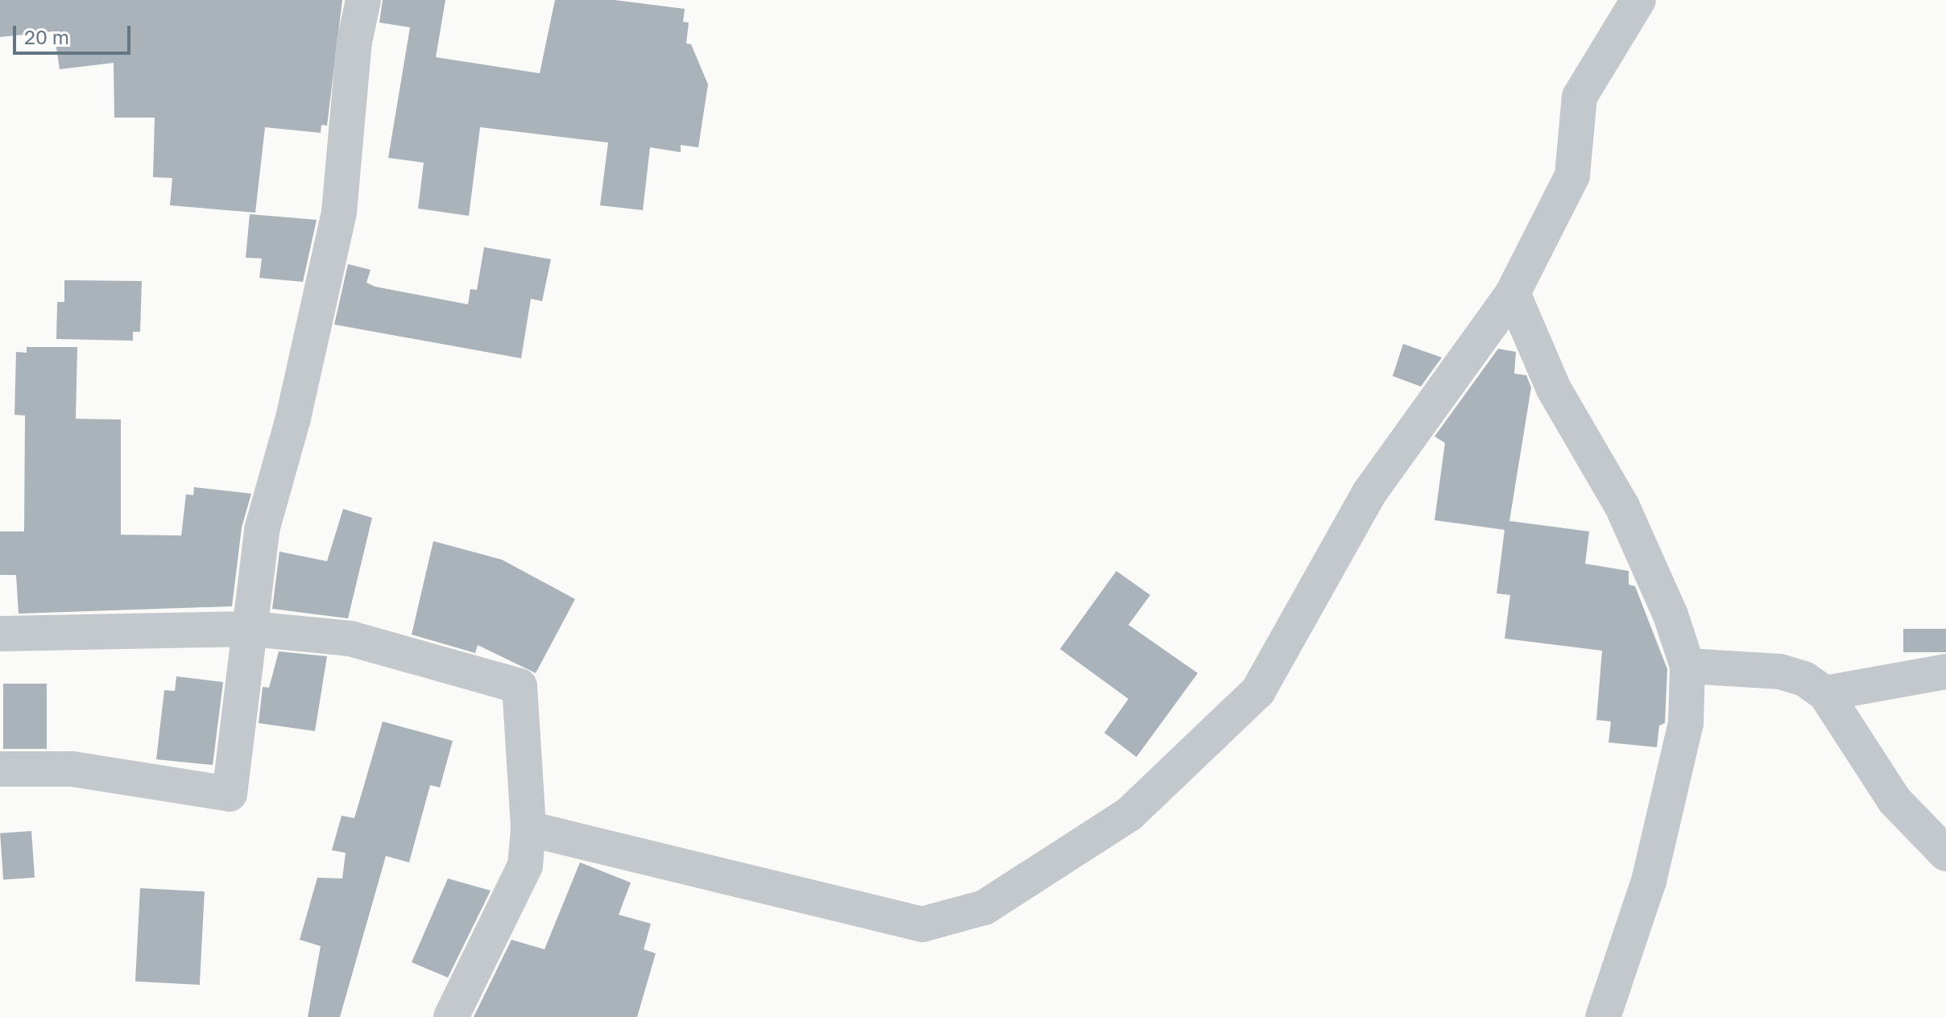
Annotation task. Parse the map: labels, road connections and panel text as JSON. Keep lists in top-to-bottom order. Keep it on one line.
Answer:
{"scale_bar":"20 m"}
